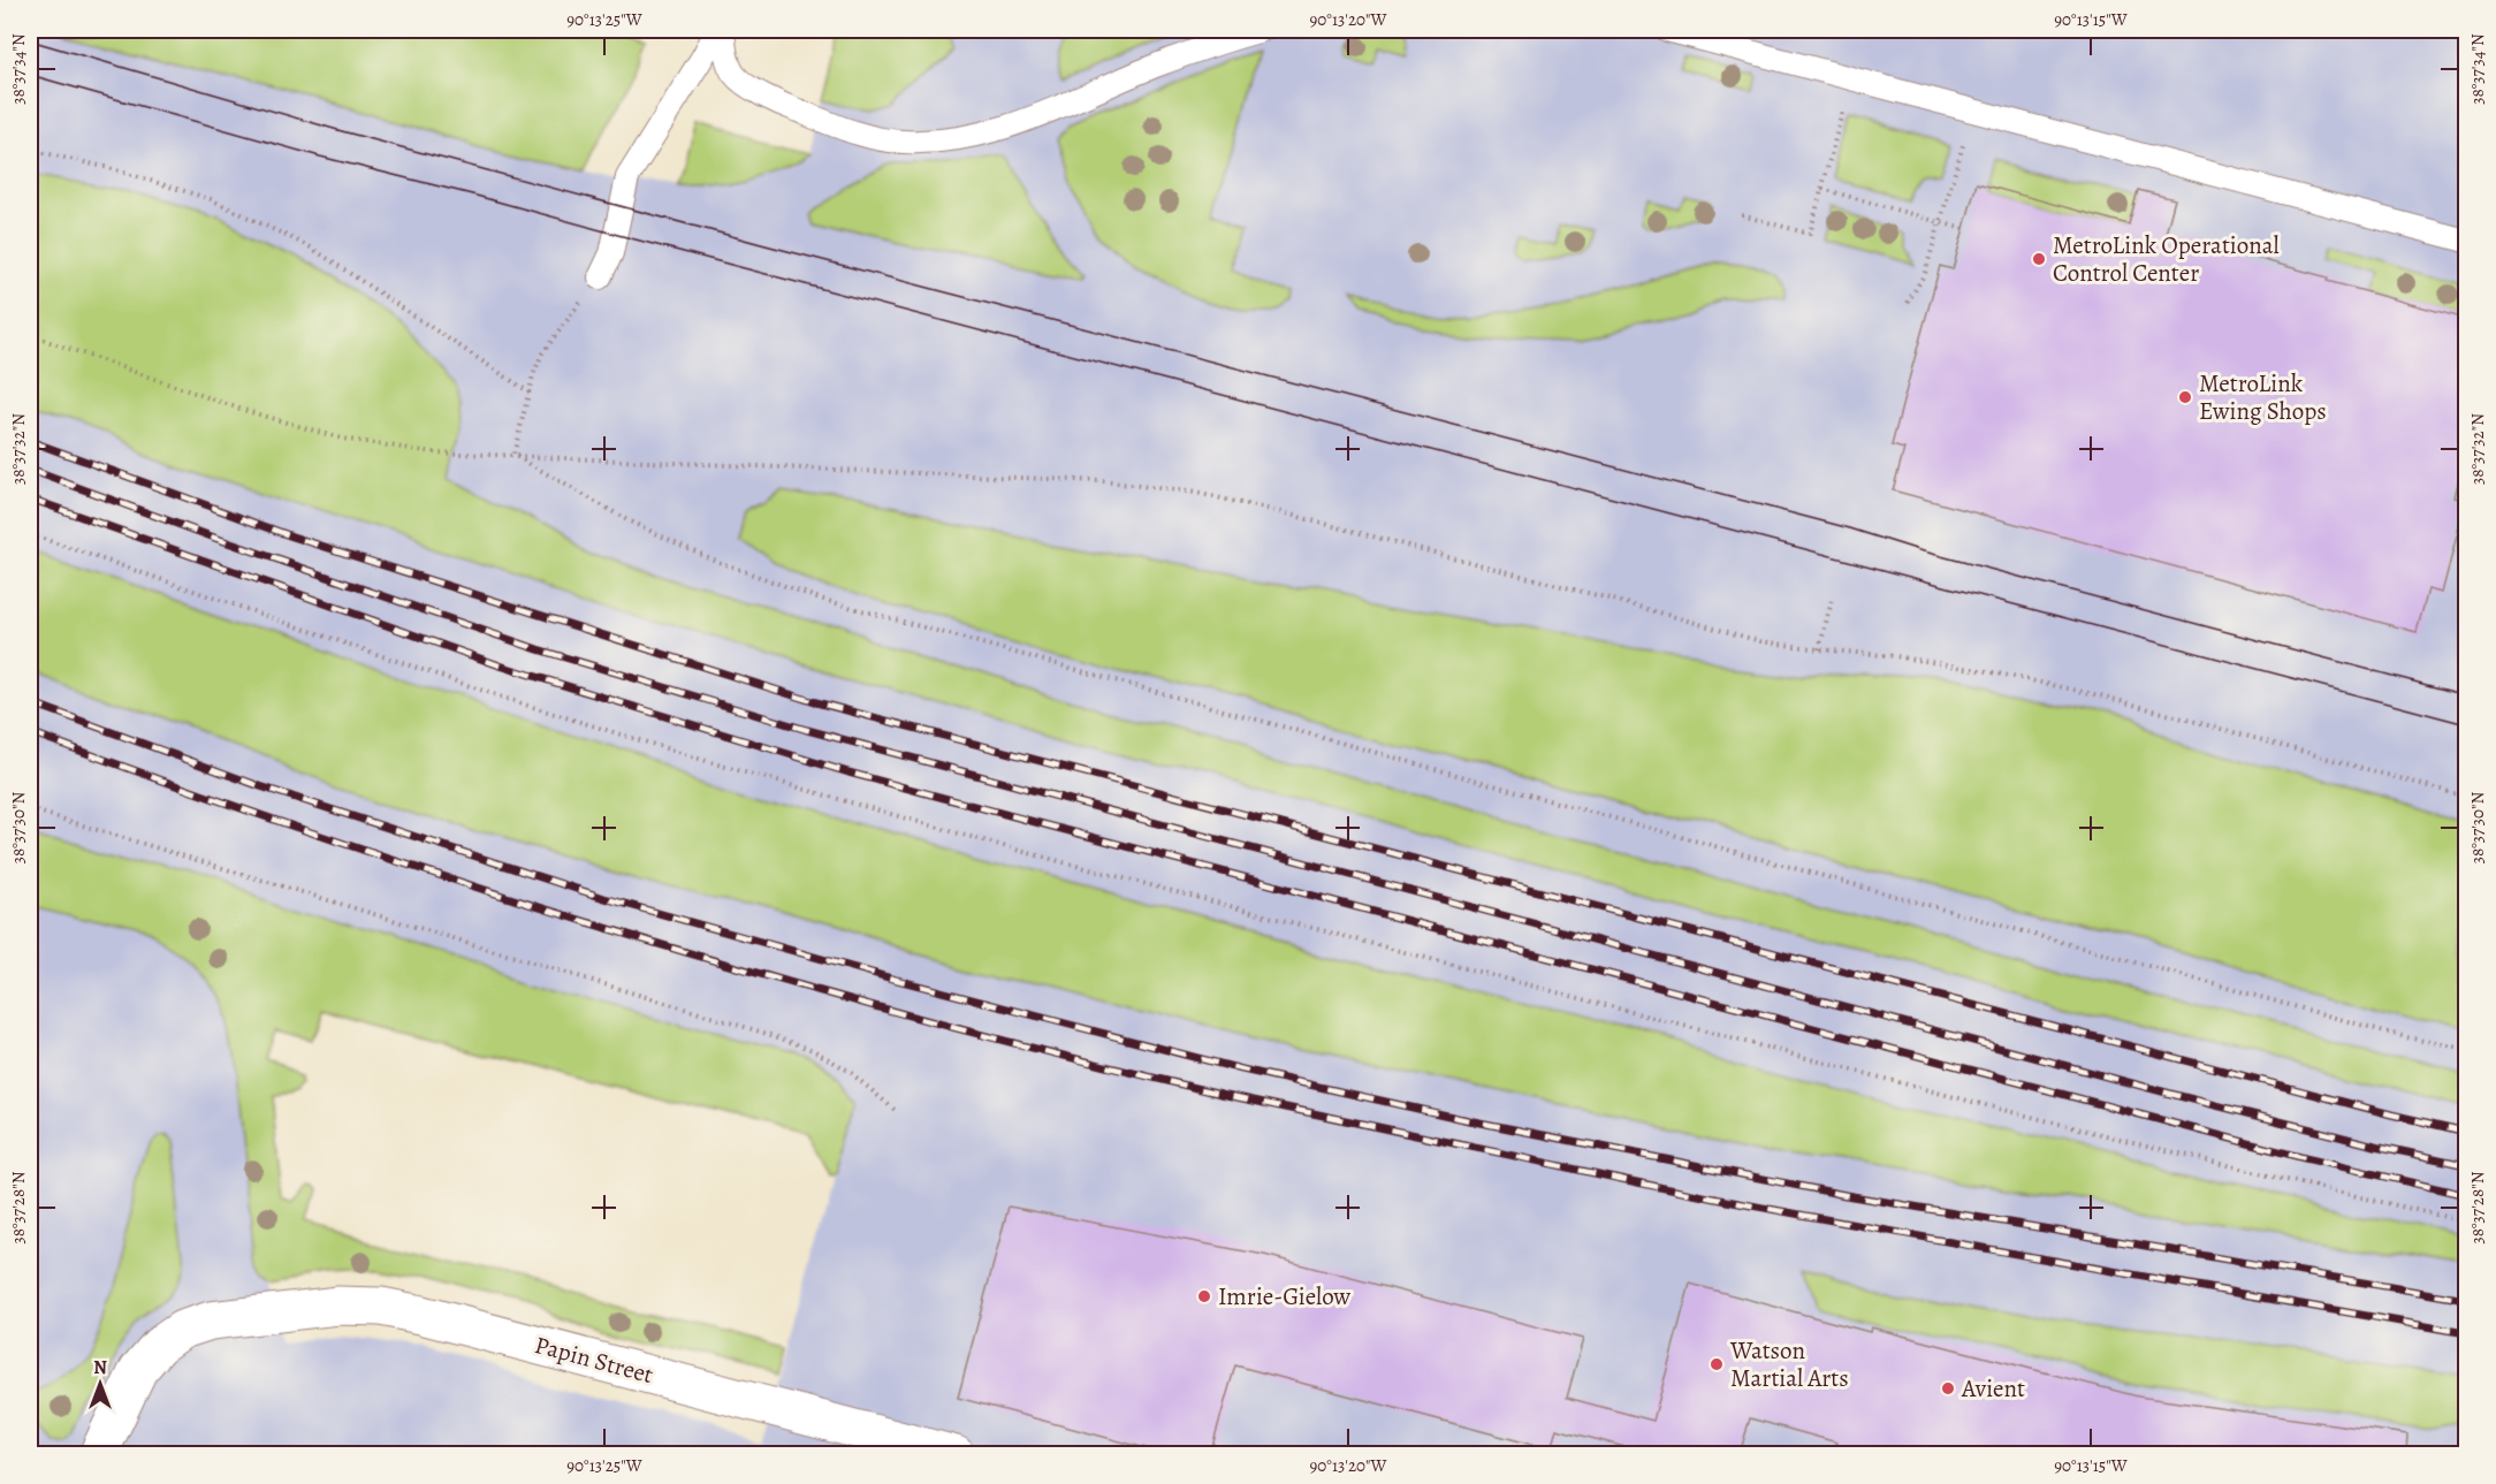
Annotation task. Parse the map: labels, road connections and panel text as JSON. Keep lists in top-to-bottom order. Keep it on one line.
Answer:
{"streets":{"street":["Papin Street"]},"places":["MetroLink Operational Control Center","MetroLink Ewing Shops","Imrie-Gielow","Watson Martial Arts","Avient"],"north":"top","coordinates":["90°13'25\"W","90°13'20\"W","90°13'15\"W","38°37'34\"N","38°37'32\"N","38°37'30\"N","38°37'28\"N"]}
